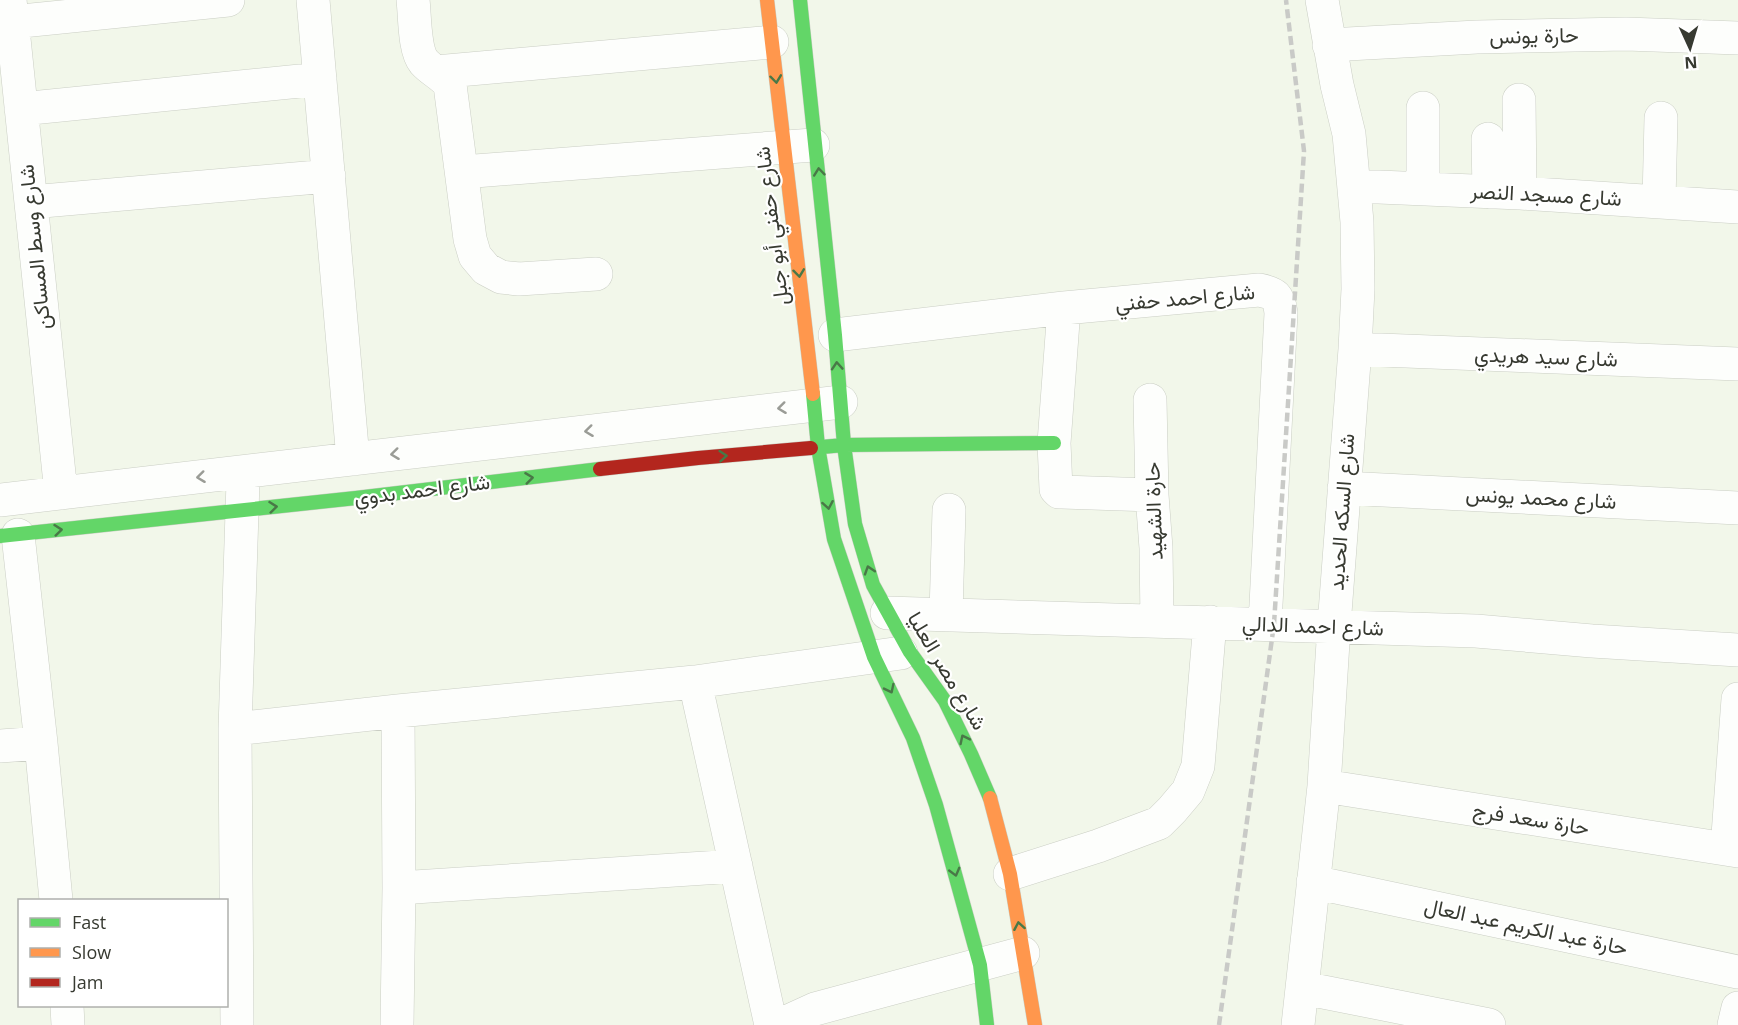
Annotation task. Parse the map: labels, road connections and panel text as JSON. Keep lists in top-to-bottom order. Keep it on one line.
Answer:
{"streets":{"street":["حارة يونس","شارع مسجد النصر","شارع حفني أبو جبل","شارع وسط المساكن","شارع احمد حفني","شارع سيد هريدي","شارع احمد بدوي","شارع محمد يونس","حارة الشهيد","شارع السكه الحديد","شارع احمد الدالي","شارع مصر العليا","حارة سعد فرج","حارة عبد الكريم عبد العال"]},"crossings":[["حارة يونس","شارع السكه الحديد"],["شارع مسجد النصر","شارع السكه الحديد"],["شارع حفني أبو جبل","شارع احمد حفني"],["شارع حفني أبو جبل","شارع احمد بدوي"],["شارع حفني أبو جبل","شارع مصر العليا"],["شارع وسط المساكن","شارع احمد بدوي"],["شارع احمد حفني","شارع احمد الدالي"],["شارع سيد هريدي","شارع السكه الحديد"],["شارع احمد بدوي","شارع مصر العليا"],["شارع محمد يونس","شارع السكه الحديد"],["حارة الشهيد","شارع احمد الدالي"],["شارع السكه الحديد","شارع احمد الدالي"],["شارع السكه الحديد","حارة سعد فرج"],["شارع السكه الحديد","حارة عبد الكريم عبد العال"],["شارع احمد الدالي","شارع مصر العليا"]],"legend":["Fast","Slow","Jam"],"north":"bottom"}
